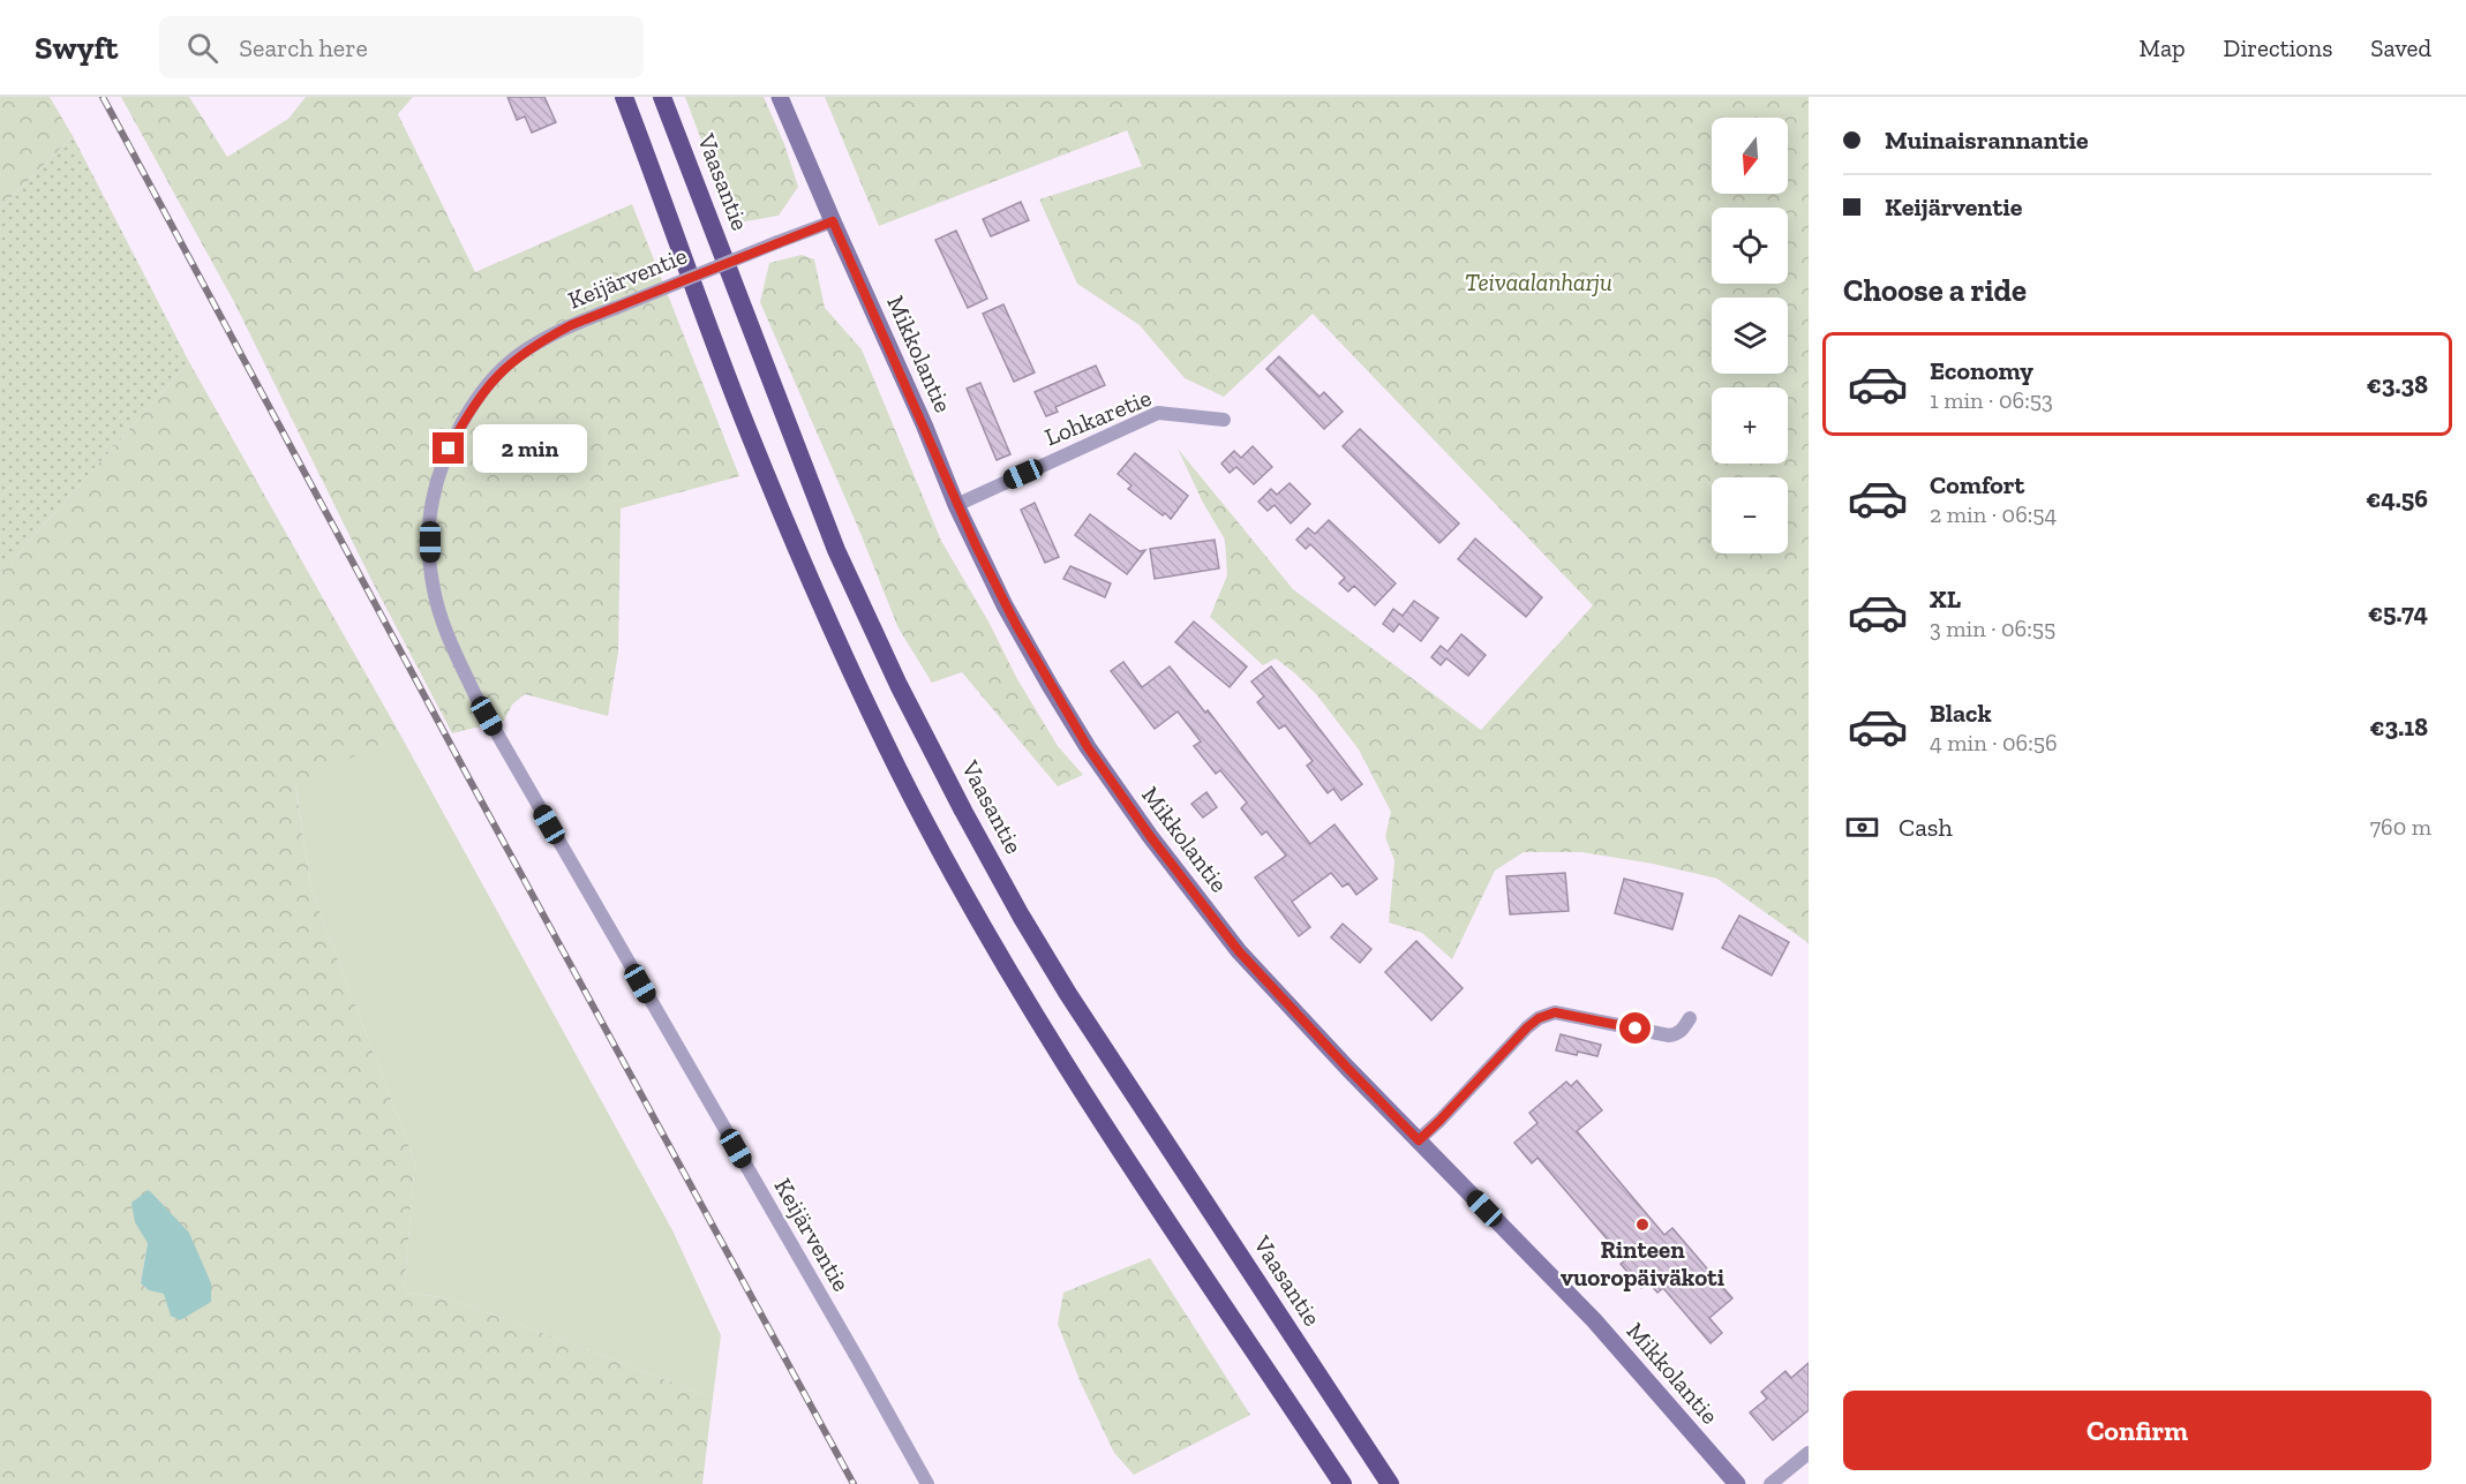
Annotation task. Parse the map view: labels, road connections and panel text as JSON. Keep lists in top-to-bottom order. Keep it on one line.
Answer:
{"streets":{"highway":["Vaasantie"],"main road":["Mikkolantie"],"street":["Keijärventie","Lohkaretie"]},"crossings":[["Keijärventie","Mikkolantie"],["Mikkolantie","Lohkaretie"]],"parks":["Teivaalanharju"],"places":["Rinteen vuoropäiväkoti"],"north":"bottom","page":{"header":"Swyft","search":"Search here","nav":["Map","Directions","Saved"],"banner":["Muinaisrannantie","Keijärventie"],"map_buttons":["+","−"],"heading":"Choose a ride","list":[{"name":"Economy","note":"1 min · 06:53","value":"€3.38"},{"name":"Comfort","note":"2 min · 06:54","value":"€4.56"},{"name":"XL","note":"3 min · 06:55","value":"€5.74"},{"name":"Black","note":"4 min · 06:56","value":"€3.18"}],"bubble":"2 min","pay":["Cash","760 m"],"buttons":"Confirm"}}
